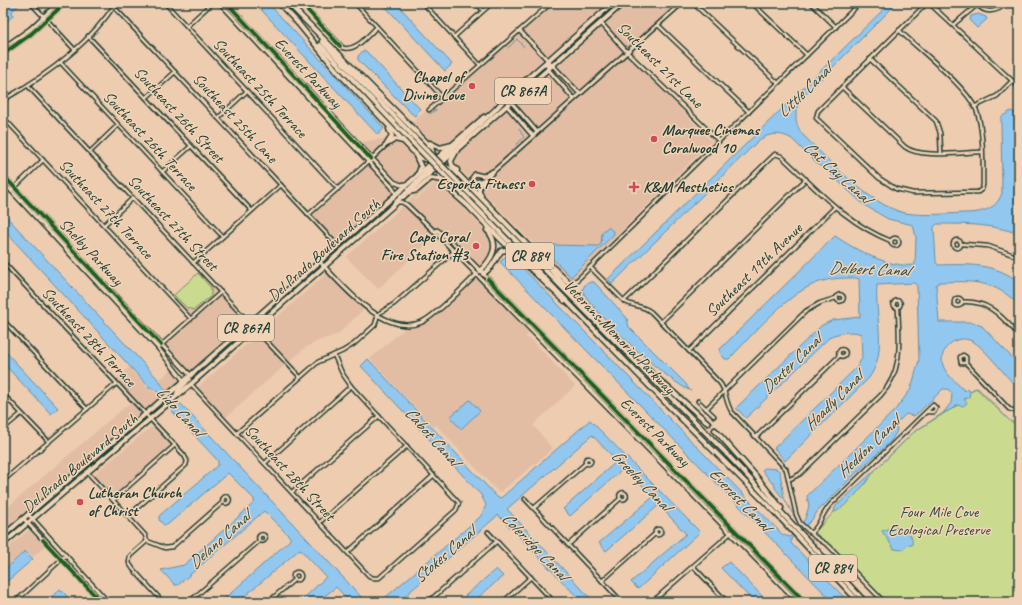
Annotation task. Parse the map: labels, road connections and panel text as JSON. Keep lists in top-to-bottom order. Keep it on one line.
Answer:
{"streets":{"main road":["CR 867A","Del Prado Boulevard South","CR 884","Veterans Memorial Parkway"],"street":["Southeast 21st Lane","Everest Parkway","Southeast 25th Terrace","Southeast 26th Street","Southeast 25th Lane","Southeast 26th Terrace","Southeast 27th Terrace","Southeast 27th Street","Shelby Parkway","Southeast 19th Avenue","Southeast 28th Terrace","Southeast 28th Street"]},"crossings":[["Southeast 21st Lane","Del Prado Boulevard South"],["Everest Parkway","Del Prado Boulevard South"],["Southeast 25th Lane","Del Prado Boulevard South"],["Southeast 27th Street","Del Prado Boulevard South"],["Del Prado Boulevard South","Shelby Parkway"],["Del Prado Boulevard South","Southeast 28th Terrace"],["Del Prado Boulevard South","Southeast 28th Street"]],"water":["Little Canal","Cat Cay Canal","Delbert Canal","Dexter Canal","Hoadly Canal","Lido Canal","Cabot Canal","Heddon Canal","Greeley Canal","Everest Canal","Delano Canal","Coleridge Canal","Stokes Canal"],"parks":["Four Mile Cove Ecological Preserve"],"places":{"other":["Chapel of Divine Love","Marquee Cinemas Coralwood 10","Esporta Fitness","Cape Coral Fire Station #3","Lutheran Church of Christ"],"health":["K&M Aesthetics"]}}
